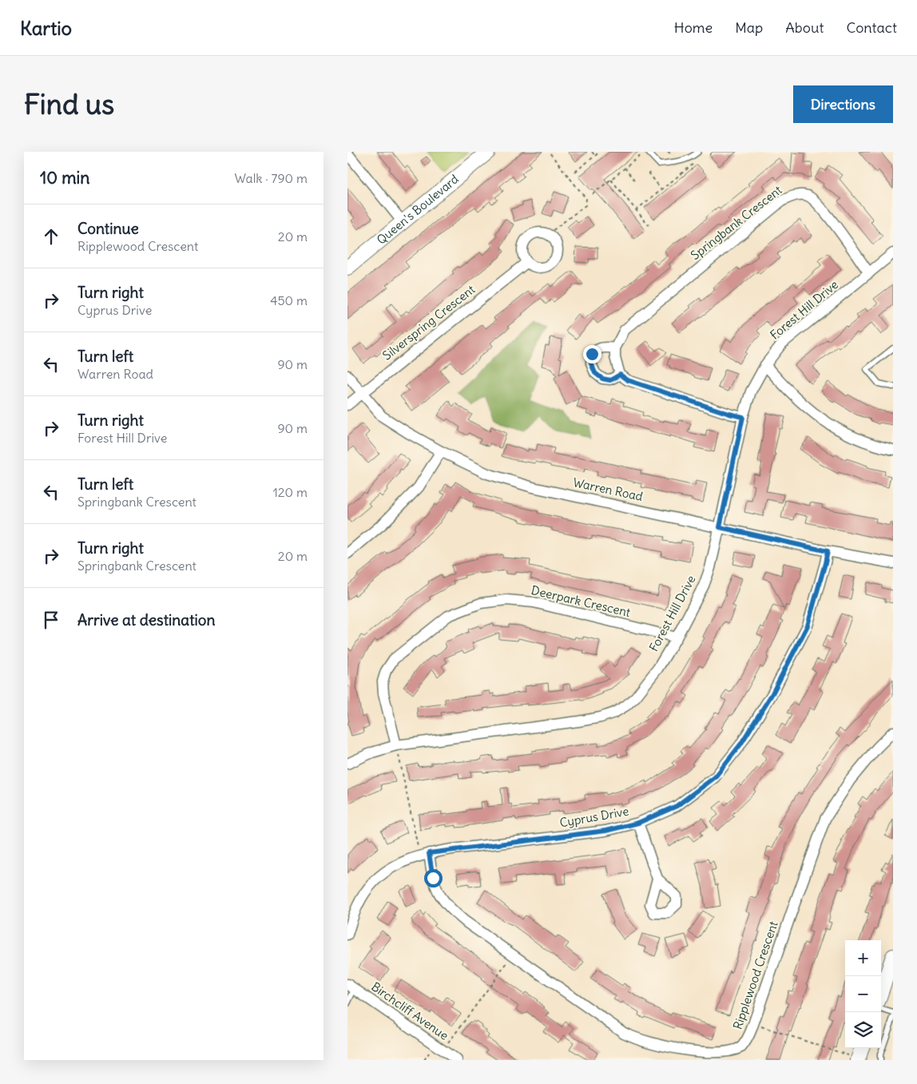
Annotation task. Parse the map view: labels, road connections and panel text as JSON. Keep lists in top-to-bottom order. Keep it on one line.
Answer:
{"streets":{"street":["Queen's Boulevard","Springbank Crescent","Forest Hill Drive","Silverspring Crescent","Warren Road","Deerpark Crescent","Cyprus Drive","Ripplewood Crescent","Birchcliff Avenue"]},"crossings":[["Springbank Crescent","Forest Hill Drive"],["Forest Hill Drive","Warren Road"],["Forest Hill Drive","Deerpark Crescent"],["Silverspring Crescent","Warren Road"],["Warren Road","Cyprus Drive"],["Cyprus Drive","Ripplewood Crescent"]],"page":{"header":"Kartio","nav":["Home","Map","About","Contact"],"buttons":"Directions","title":"Find us","heading":["10 min","Walk · 790 m"],"list":[["Continue","Ripplewood Crescent","20 m"],["Turn right","Cyprus Drive","450 m"],["Turn left","Warren Road","90 m"],["Turn right","Forest Hill Drive","90 m"],["Turn left","Springbank Crescent","120 m"],["Turn right","Springbank Crescent","20 m"],"Arrive at destination"],"map_buttons":["+","−"]}}
